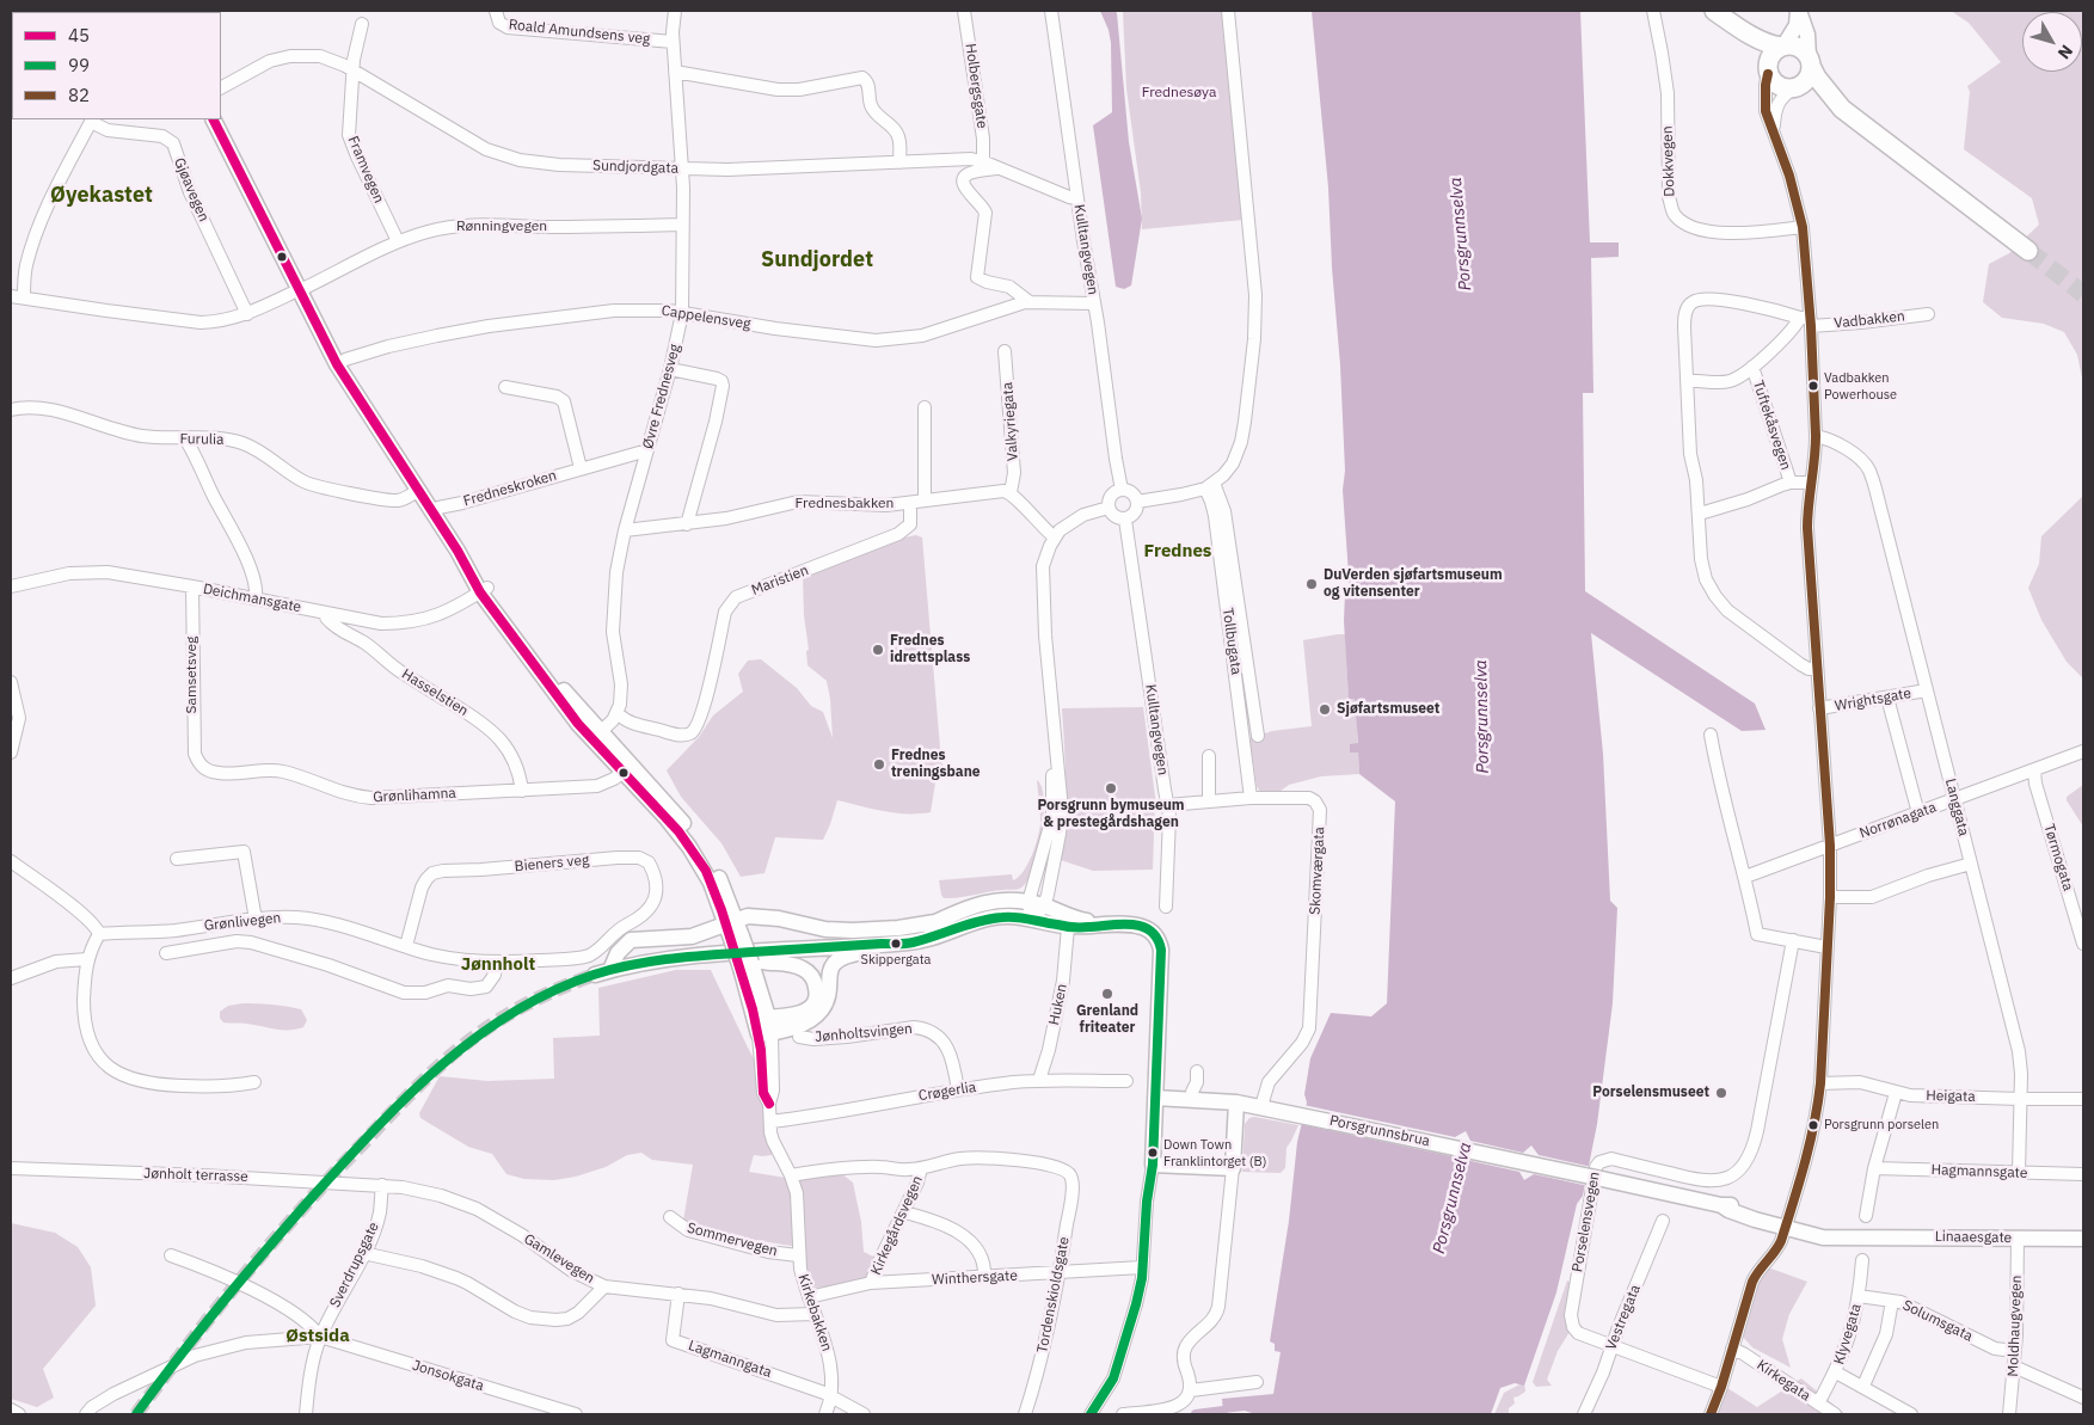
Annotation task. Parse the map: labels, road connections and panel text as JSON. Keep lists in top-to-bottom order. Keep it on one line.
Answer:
{"streets":{"main road":["Porsgrunnsbrua","Linaaesgate"],"street":["Roald Amundsens veg","Holbergsgate","Dokkvegen","Sundjordgata","Framvegen","Gjøavegen","Rønningvegen","Kulltangvegen","Cappelensveg","Vadbakken","Øvre Frednesveg","Valkyriegata","Tuftekåsvegen","Furulia","Fredneskroken","Frednesbakken","Maristien","Deichmansgate","Tollbugata","Samsetsveg","Hasselstien","Wrightsgate","Grønlihamna","Langgata","Norrønagata","Tørmogata","Bieners veg","Skomværgata","Grønlivegen","Huken","Jønholtsvingen","Crøgerlia","Heigata","Hagmannsgate","Jønholt terrasse","Porselensvegen","Kirkegårdsvegen","Sommervegen","Gamlevegen","Sverdrupsgate","Winthersgate","Tordenskioldsgate","Kirkebakken","Vestregata","Solumsgata","Moldhaugvegen","Klyvegata","Lagmanngata","Jonsokgata","Kirkegata"]},"crossings":[["Roald Amundsens veg","Øvre Frednesveg"],["Holbergsgate","Sundjordgata"],["Sundjordgata","Framvegen"],["Sundjordgata","Kulltangvegen"],["Sundjordgata","Øvre Frednesveg"],["Framvegen","Rønningvegen"],["Gjøavegen","Rønningvegen"],["Rønningvegen","Øvre Frednesveg"],["Kulltangvegen","Cappelensveg"],["Kulltangvegen","Skomværgata"],["Cappelensveg","Øvre Frednesveg"],["Øvre Frednesveg","Fredneskroken"],["Øvre Frednesveg","Frednesbakken"],["Valkyriegata","Frednesbakken"],["Frednesbakken","Maristien"],["Deichmansgate","Samsetsveg"],["Deichmansgate","Hasselstien"],["Tollbugata","Skomværgata"],["Samsetsveg","Grønlihamna"],["Hasselstien","Grønlihamna"],["Wrightsgate","Langgata"],["Langgata","Norrønagata"],["Langgata","Heigata"],["Langgata","Hagmannsgate"],["Norrønagata","Tørmogata"],["Bieners veg","Grønlivegen"],["Skomværgata","Porsgrunnsbrua"],["Huken","Crøgerlia"],["Jønholtsvingen","Crøgerlia"],["Crøgerlia","Kirkebakken"],["Porsgrunnsbrua","Linaaesgate"],["Jønholt terrasse","Gamlevegen"],["Jønholt terrasse","Sverdrupsgate"],["Porselensvegen","Vestregata"],["Kirkegårdsvegen","Winthersgate"],["Kirkegårdsvegen","Tordenskioldsgate"],["Linaaesgate","Moldhaugvegen"],["Sommervegen","Kirkebakken"],["Gamlevegen","Sverdrupsgate"],["Gamlevegen","Kirkebakken"],["Gamlevegen","Lagmanngata"],["Sverdrupsgate","Jonsokgata"],["Winthersgate","Tordenskioldsgate"],["Winthersgate","Kirkebakken"],["Kirkebakken","Lagmanngata"],["Solumsgata","Moldhaugvegen"],["Solumsgata","Klyvegata"],["Klyvegata","Kirkegata"]],"districts":["Øyekastet","Sundjordet","Frednes","Jønnholt","Østsida"],"water":["Porsgrunnselva"],"parks":["Frednesøya"],"places":["Vadbakken Powerhouse","DuVerden sjøfartsmuseum og vitensenter","Frednes idrettsplass","Sjøfartsmuseet","Frednes treningsbane","Porsgrunn bymuseum & prestegårdshagen","Skippergata","Grenland friteater","Porselensmuseet","Porsgrunn porselen","Down Town Franklintorget (B)"],"lines":["transit line 82","transit line 45","transit line 99"],"legend":["45","99","82"],"north":"bottom right"}
